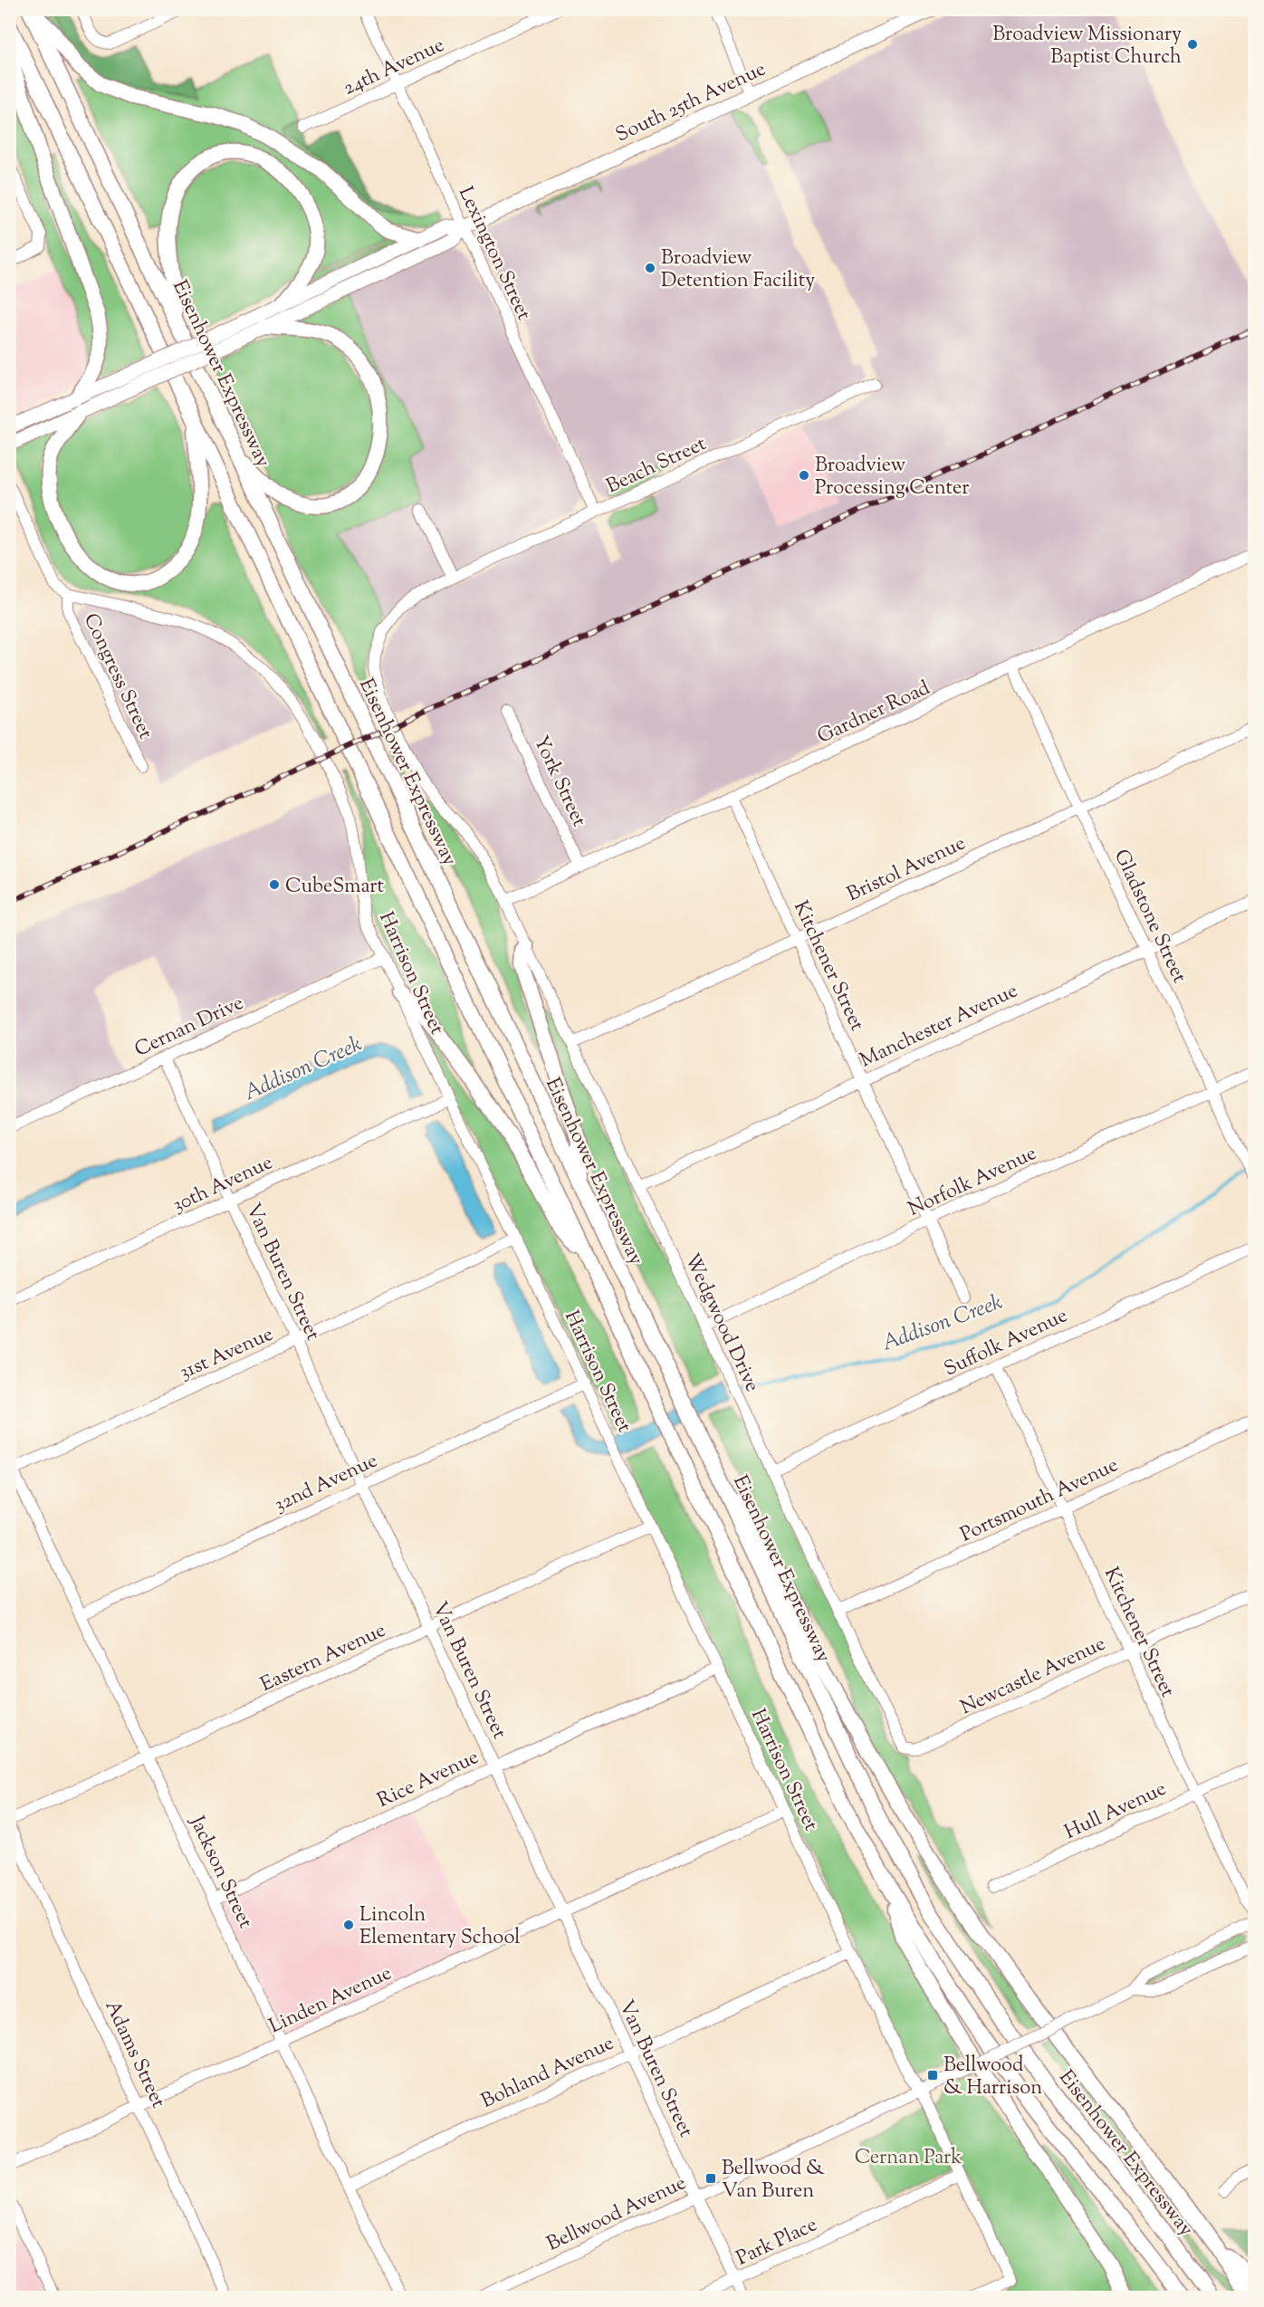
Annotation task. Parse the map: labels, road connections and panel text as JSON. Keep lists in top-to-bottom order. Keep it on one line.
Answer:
{"streets":{"highway":["Eisenhower Expressway"],"main road":["South 25th Avenue"],"street":["24th Avenue","Lexington Street","Beach Street","Congress Street","Gardner Road","York Street","Bristol Avenue","Gladstone Street","Kitchener Street","Harrison Street","Manchester Avenue","Cernan Drive","Norfolk Avenue","30th Avenue","Van Buren Street","Wedgwood Drive","Suffolk Avenue","31st Avenue","32nd Avenue","Portsmouth Avenue","Eastern Avenue","Newcastle Avenue","Rice Avenue","Hull Avenue","Jackson Street","Linden Avenue","Adams Street","Bohland Avenue","Bellwood Avenue","Park Place"]},"crossings":[["24th Avenue","Lexington Street"],["South 25th Avenue","Lexington Street"],["Lexington Street","Beach Street"],["Beach Street","Gardner Road"],["Beach Street","Wedgwood Drive"],["Congress Street","Harrison Street"],["Gardner Road","York Street"],["Gardner Road","Gladstone Street"],["Gardner Road","Kitchener Street"],["Gardner Road","Wedgwood Drive"],["Bristol Avenue","Gladstone Street"],["Bristol Avenue","Kitchener Street"],["Bristol Avenue","Wedgwood Drive"],["Gladstone Street","Manchester Avenue"],["Gladstone Street","Norfolk Avenue"],["Kitchener Street","Manchester Avenue"],["Kitchener Street","Norfolk Avenue"],["Kitchener Street","Suffolk Avenue"],["Kitchener Street","Portsmouth Avenue"],["Kitchener Street","Newcastle Avenue"],["Kitchener Street","Hull Avenue"],["Harrison Street","Cernan Drive"],["Harrison Street","30th Avenue"],["Harrison Street","31st Avenue"],["Harrison Street","32nd Avenue"],["Harrison Street","Eastern Avenue"],["Harrison Street","Rice Avenue"],["Harrison Street","Linden Avenue"],["Harrison Street","Bohland Avenue"],["Harrison Street","Bellwood Avenue"],["Harrison Street","Park Place"],["Manchester Avenue","Wedgwood Drive"],["Cernan Drive","Van Buren Street"],["Norfolk Avenue","Wedgwood Drive"],["30th Avenue","Van Buren Street"],["Van Buren Street","31st Avenue"],["Van Buren Street","32nd Avenue"],["Van Buren Street","Eastern Avenue"],["Van Buren Street","Rice Avenue"],["Van Buren Street","Linden Avenue"],["Van Buren Street","Bohland Avenue"],["Van Buren Street","Bellwood Avenue"],["Van Buren Street","Park Place"],["Wedgwood Drive","Suffolk Avenue"],["Wedgwood Drive","Portsmouth Avenue"],["Wedgwood Drive","Newcastle Avenue"],["31st Avenue","Jackson Street"],["32nd Avenue","Jackson Street"],["Eastern Avenue","Jackson Street"],["Rice Avenue","Jackson Street"],["Jackson Street","Linden Avenue"],["Jackson Street","Bohland Avenue"],["Linden Avenue","Adams Street"]],"water":["Addison Creek"],"parks":["Cernan Park"],"places":{"other":["Broadview Missionary Baptist Church","Broadview Detention Facility","Broadview Processing Center","CubeSmart","Lincoln Elementary School"],"transit":["Bellwood & Harrison","Bellwood & Van Buren"]}}
